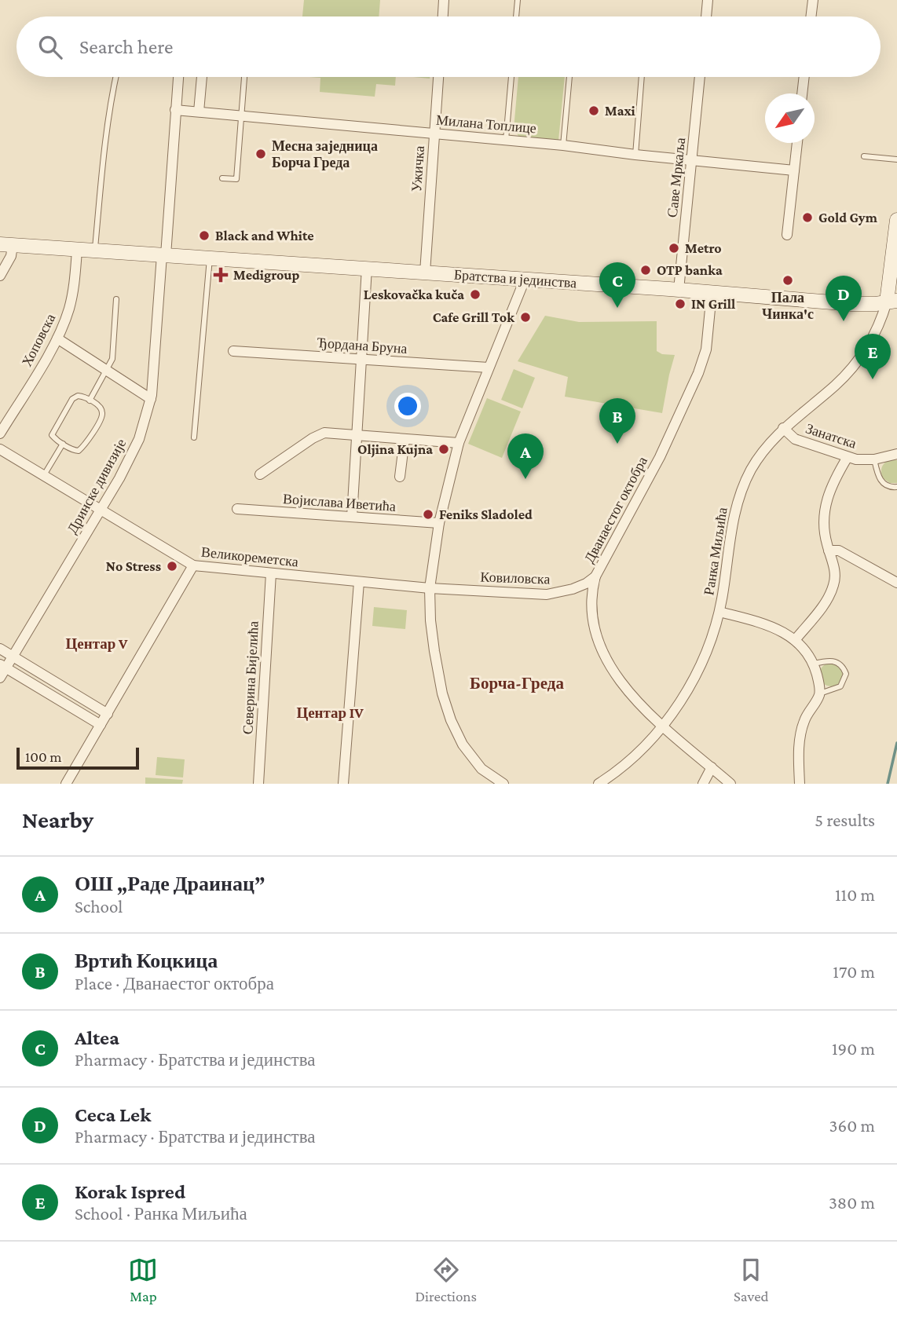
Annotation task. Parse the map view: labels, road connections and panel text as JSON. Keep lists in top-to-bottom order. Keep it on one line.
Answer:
{"streets":{"street":["Милана Топлице","Ужичка","Саве Мркаља","Братства и јединства","Хоповска","Ђордана Бруна","Занатска","Дринске дивизије","Војислава Иветића","Дванаестог октобра","Ранка Миљића","Великореметска","Ковиловска","Северина Бијелића"]},"crossings":[["Милана Топлице","Ужичка"],["Милана Топлице","Саве Мркаља"],["Ужичка","Братства и јединства"],["Саве Мркаља","Братства и јединства"],["Братства и јединства","Хоповска"],["Братства и јединства","Дринске дивизије"],["Братства и јединства","Дванаестог октобра"],["Братства и јединства","Ранка Миљића"],["Занатска","Ранка Миљића"],["Дринске дивизије","Великореметска"],["Дванаестог октобра","Ранка Миљића"],["Дванаестог октобра","Ковиловска"],["Великореметска","Ковиловска"],["Великореметска","Северина Бијелића"]],"districts":["Центар V","Борча-Греда","Центар IV"],"places":{"other":["Maxi","Месна заједница Борча Греда","Gold Gym","Black and White","Metro","OTP banka","Пала Чинка'с","Leskovačka kuča","IN Grill","Cafe Grill Tok","Oljina Kujna","Feniks Sladoled","No Stress"],"health":["Medigroup"]},"scale_bar":"100 m","north":"bottom left","page":{"search":"Search here","pins":["C","D","E","B","A"],"scale":"100 m","heading":["Nearby","5 results"],"list":[{"mark":"A","name":"ОШ „Раде Драинац”","note":"School","value":"110 m"},{"mark":"B","name":"Вртић Коцкица","note":"Place · Дванаестог октобра","value":"170 m"},{"mark":"C","name":"Altea","note":"Pharmacy · Братства и јединства","value":"190 m"},{"mark":"D","name":"Ceca Lek","note":"Pharmacy · Братства и јединства","value":"360 m"},{"mark":"E","name":"Korak Ispred","note":"School · Ранка Миљића","value":"380 m"}],"nav":["Map","Directions","Saved"]}}
